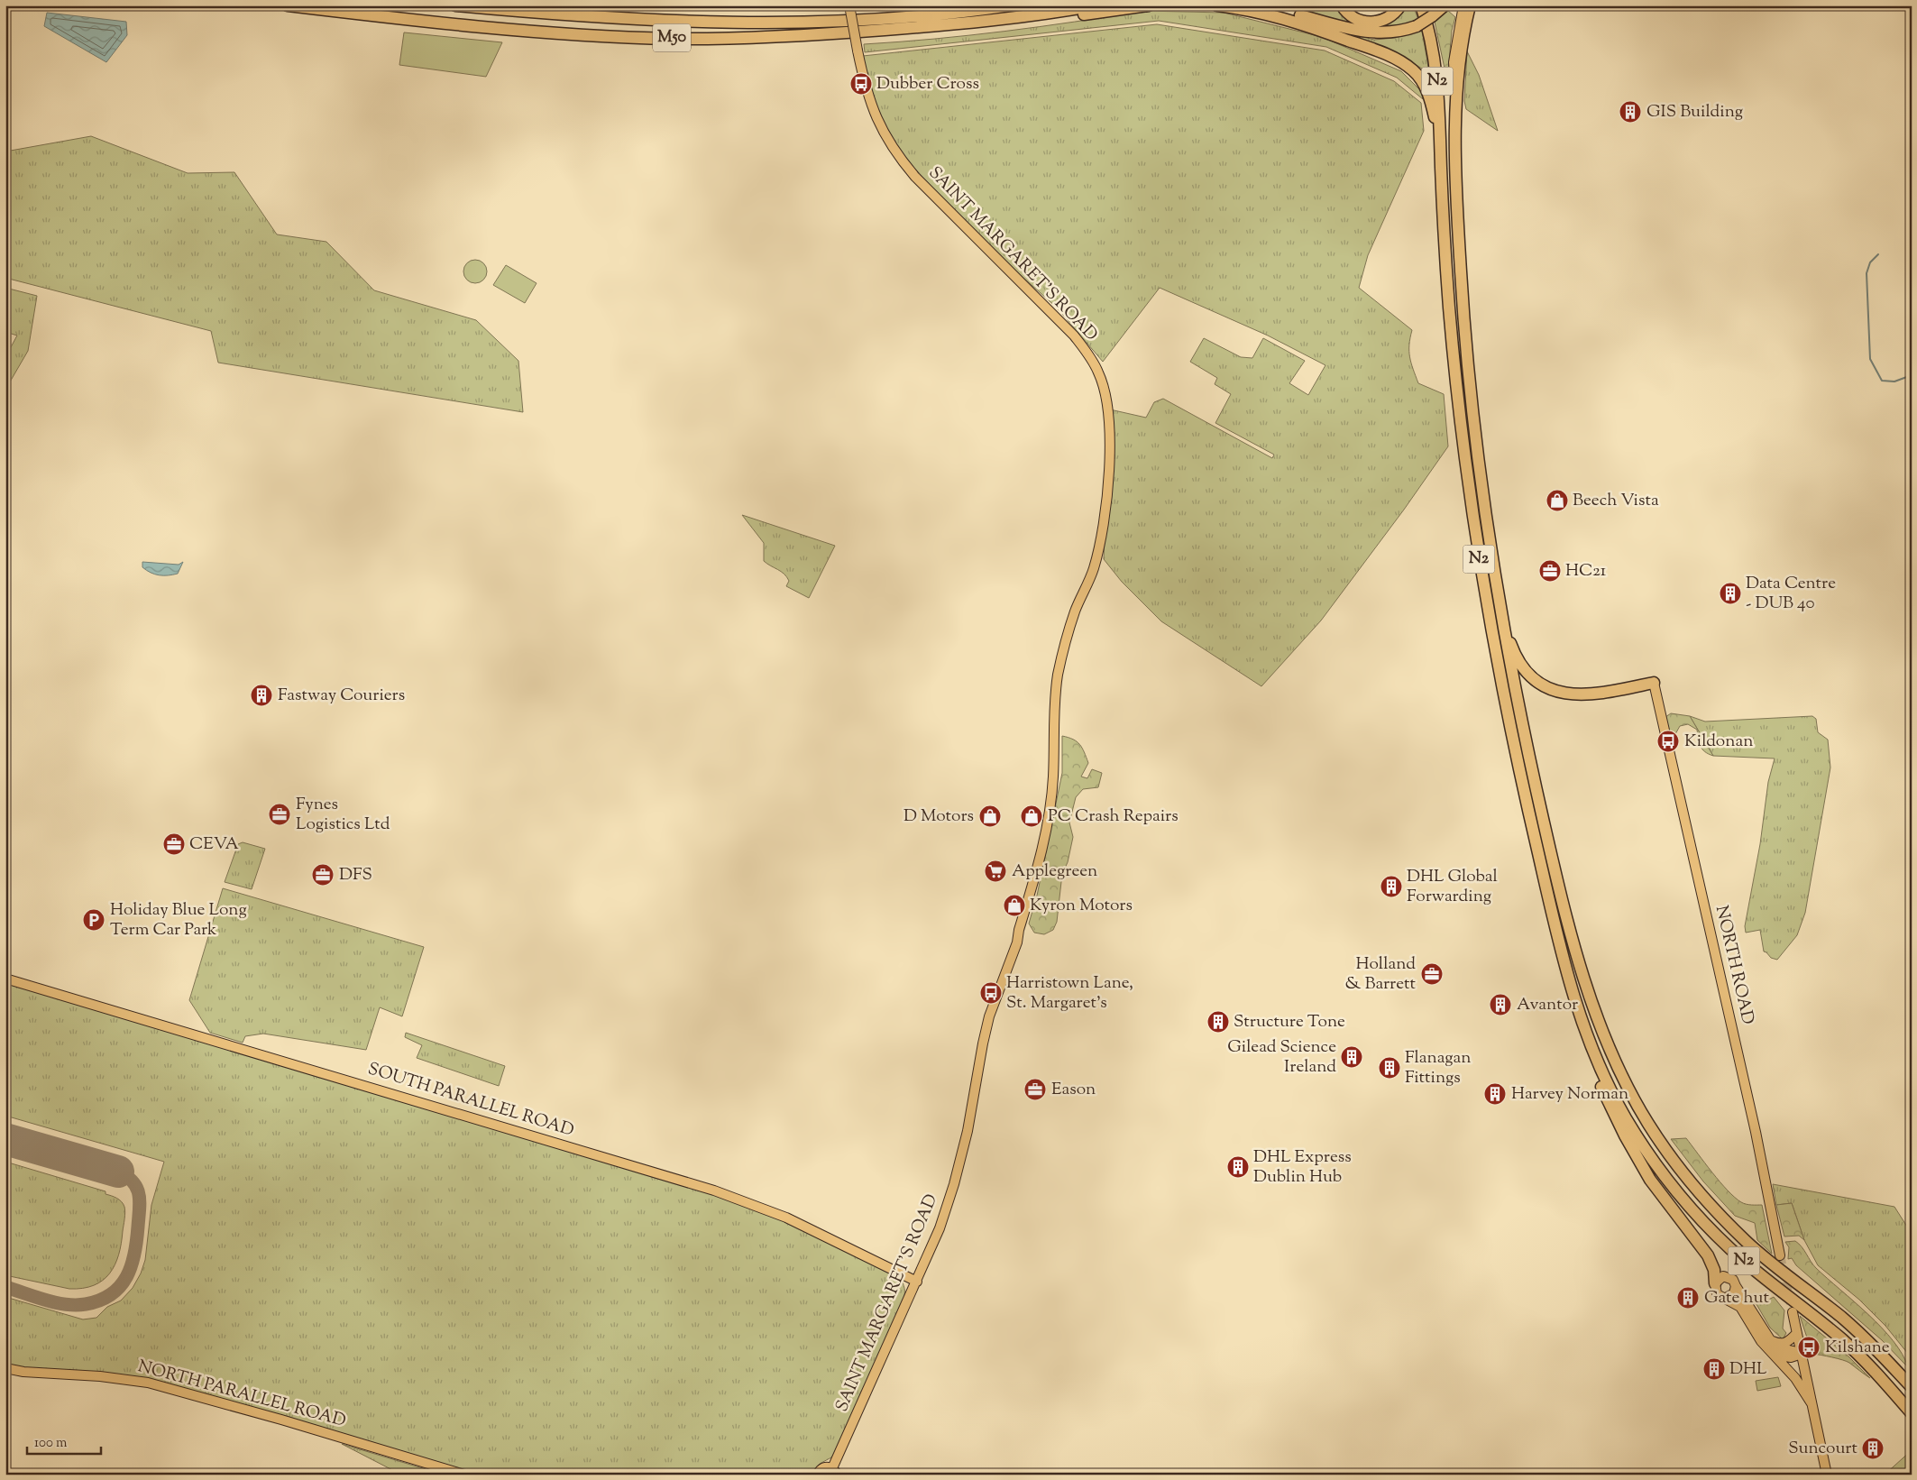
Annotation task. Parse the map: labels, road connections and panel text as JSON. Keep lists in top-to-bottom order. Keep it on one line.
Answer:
{"streets":{"highway":["M50","N2"],"main road":["SAINT MARGARET'S ROAD","NORTH ROAD","SOUTH PARALLEL ROAD","NORTH PARALLEL ROAD"]},"crossings":[["SAINT MARGARET'S ROAD","SOUTH PARALLEL ROAD"]],"places":{"bus stop":["Dubber Cross","Kildonan","Harristown Lane, St. Margaret's","Kilshane"],"building":["GIS Building","Data Centre - DUB 40","Fastway Couriers","DHL Global Forwarding","Avantor","Structure Tone","Gilead Science Ireland","Flanagan Fittings","Harvey Norman","DHL Express Dublin Hub","Gate hut","DHL","Suncourt"],"shop":["Beech Vista","D Motors","PC Crash Repairs","Kyron Motors"],"office":["HC21","Fynes Logistics Ltd","CEVA","DFS","Holland & Barrett","Eason"],"supermarket":["Applegreen"],"parking":["Holiday Blue Long Term Car Park"]},"scale_bar":"100 m"}
